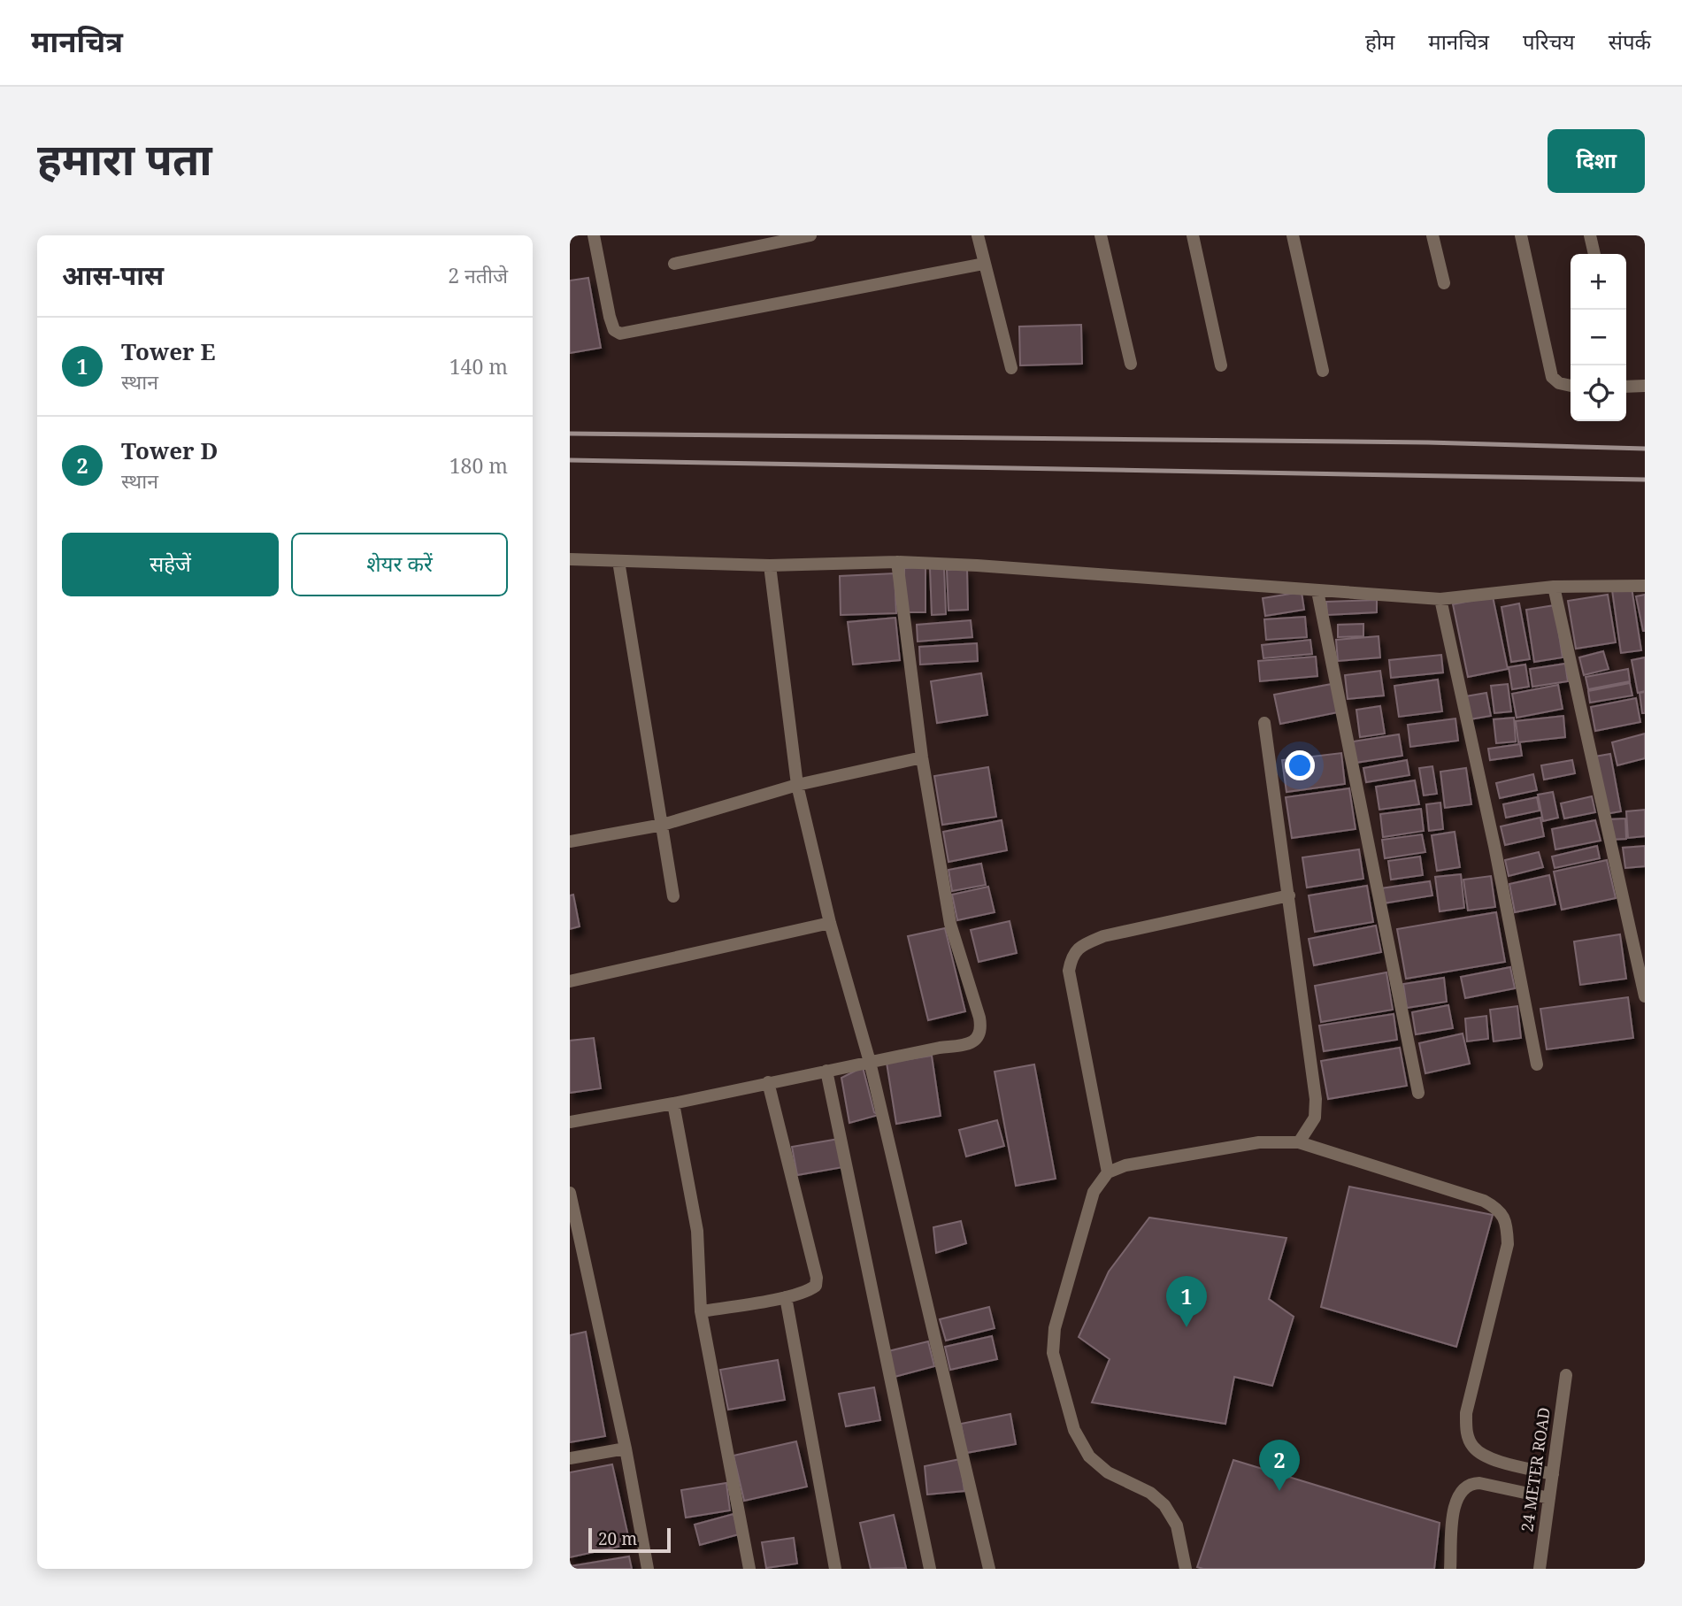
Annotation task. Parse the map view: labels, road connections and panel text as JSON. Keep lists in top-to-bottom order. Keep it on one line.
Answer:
{"streets":{"street":["24 METER ROAD"]},"scale_bar":"20 m","page":{"header":"मानचित्र","nav":["होम","मानचित्र","परिचय","संपर्क"],"title":"हमारा पता","buttons":["दिशा",["सहेजें","शेयर करें"]],"heading":["आस-पास","2 नतीजे"],"map_buttons":["+","−"],"list":[{"mark":"1","name":"Tower E","note":"स्थान","value":"140 m"},{"mark":"2","name":"Tower D","note":"स्थान","value":"180 m"}],"pins":["1","2"],"scale":"20 m"}}
